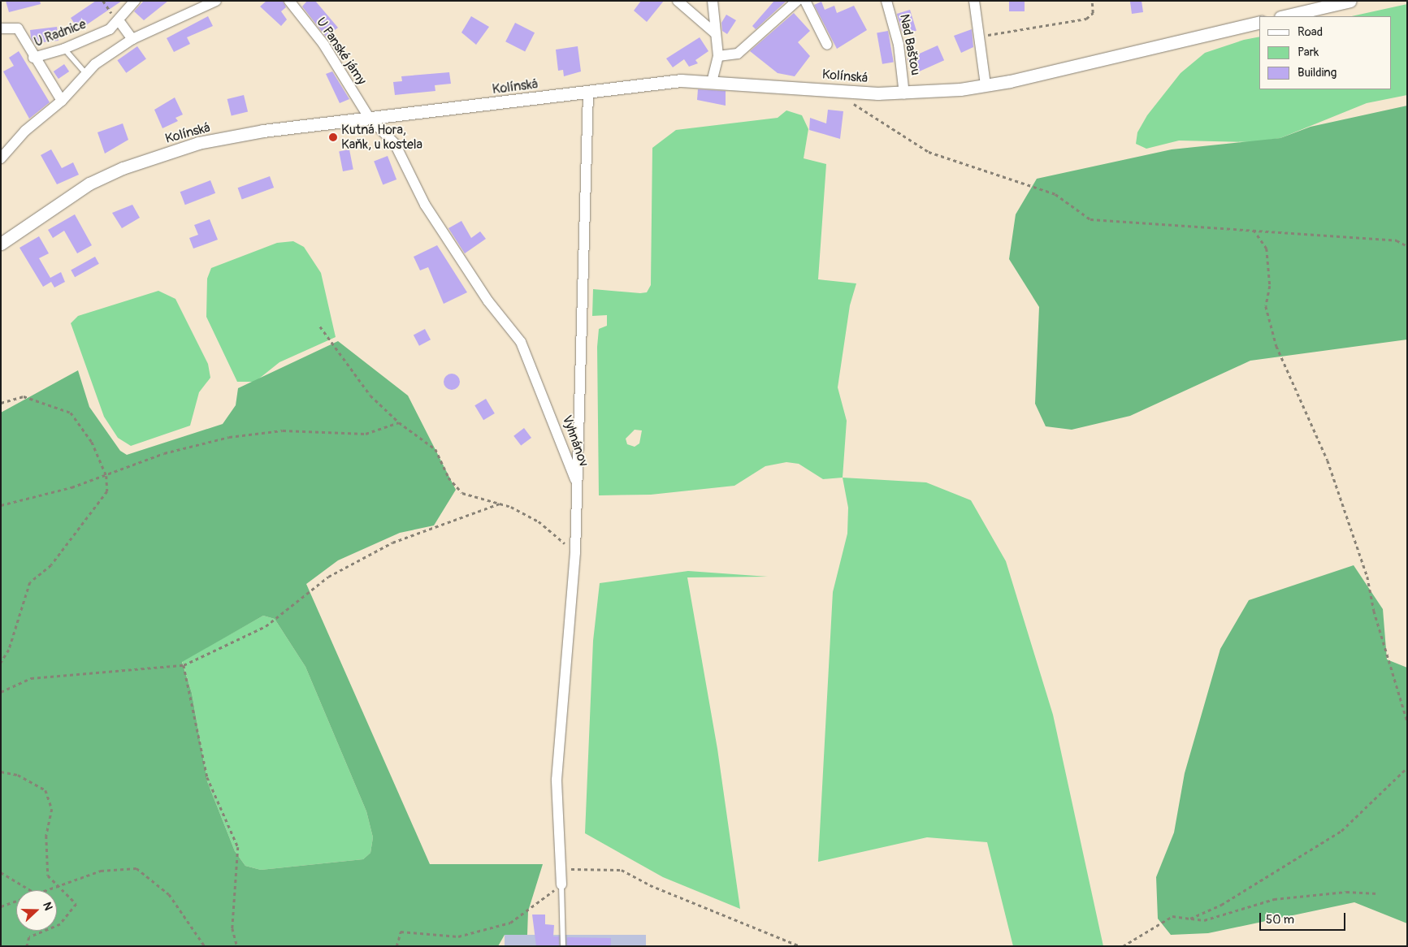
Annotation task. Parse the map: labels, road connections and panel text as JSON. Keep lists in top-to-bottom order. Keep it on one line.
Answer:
{"streets":{"street":["U Radnice","Nad Baštou","U Panské jámy","Kolínská","Vyhnánov"]},"crossings":[["Nad Baštou","Kolínská"],["U Panské jámy","Kolínská"],["U Panské jámy","Vyhnánov"],["Kolínská","Vyhnánov"]],"places":["Kutná Hora, Kaňk, u kostela"],"legend":["Road","Park","Building"],"scale_bar":"50 m","north":"right"}
